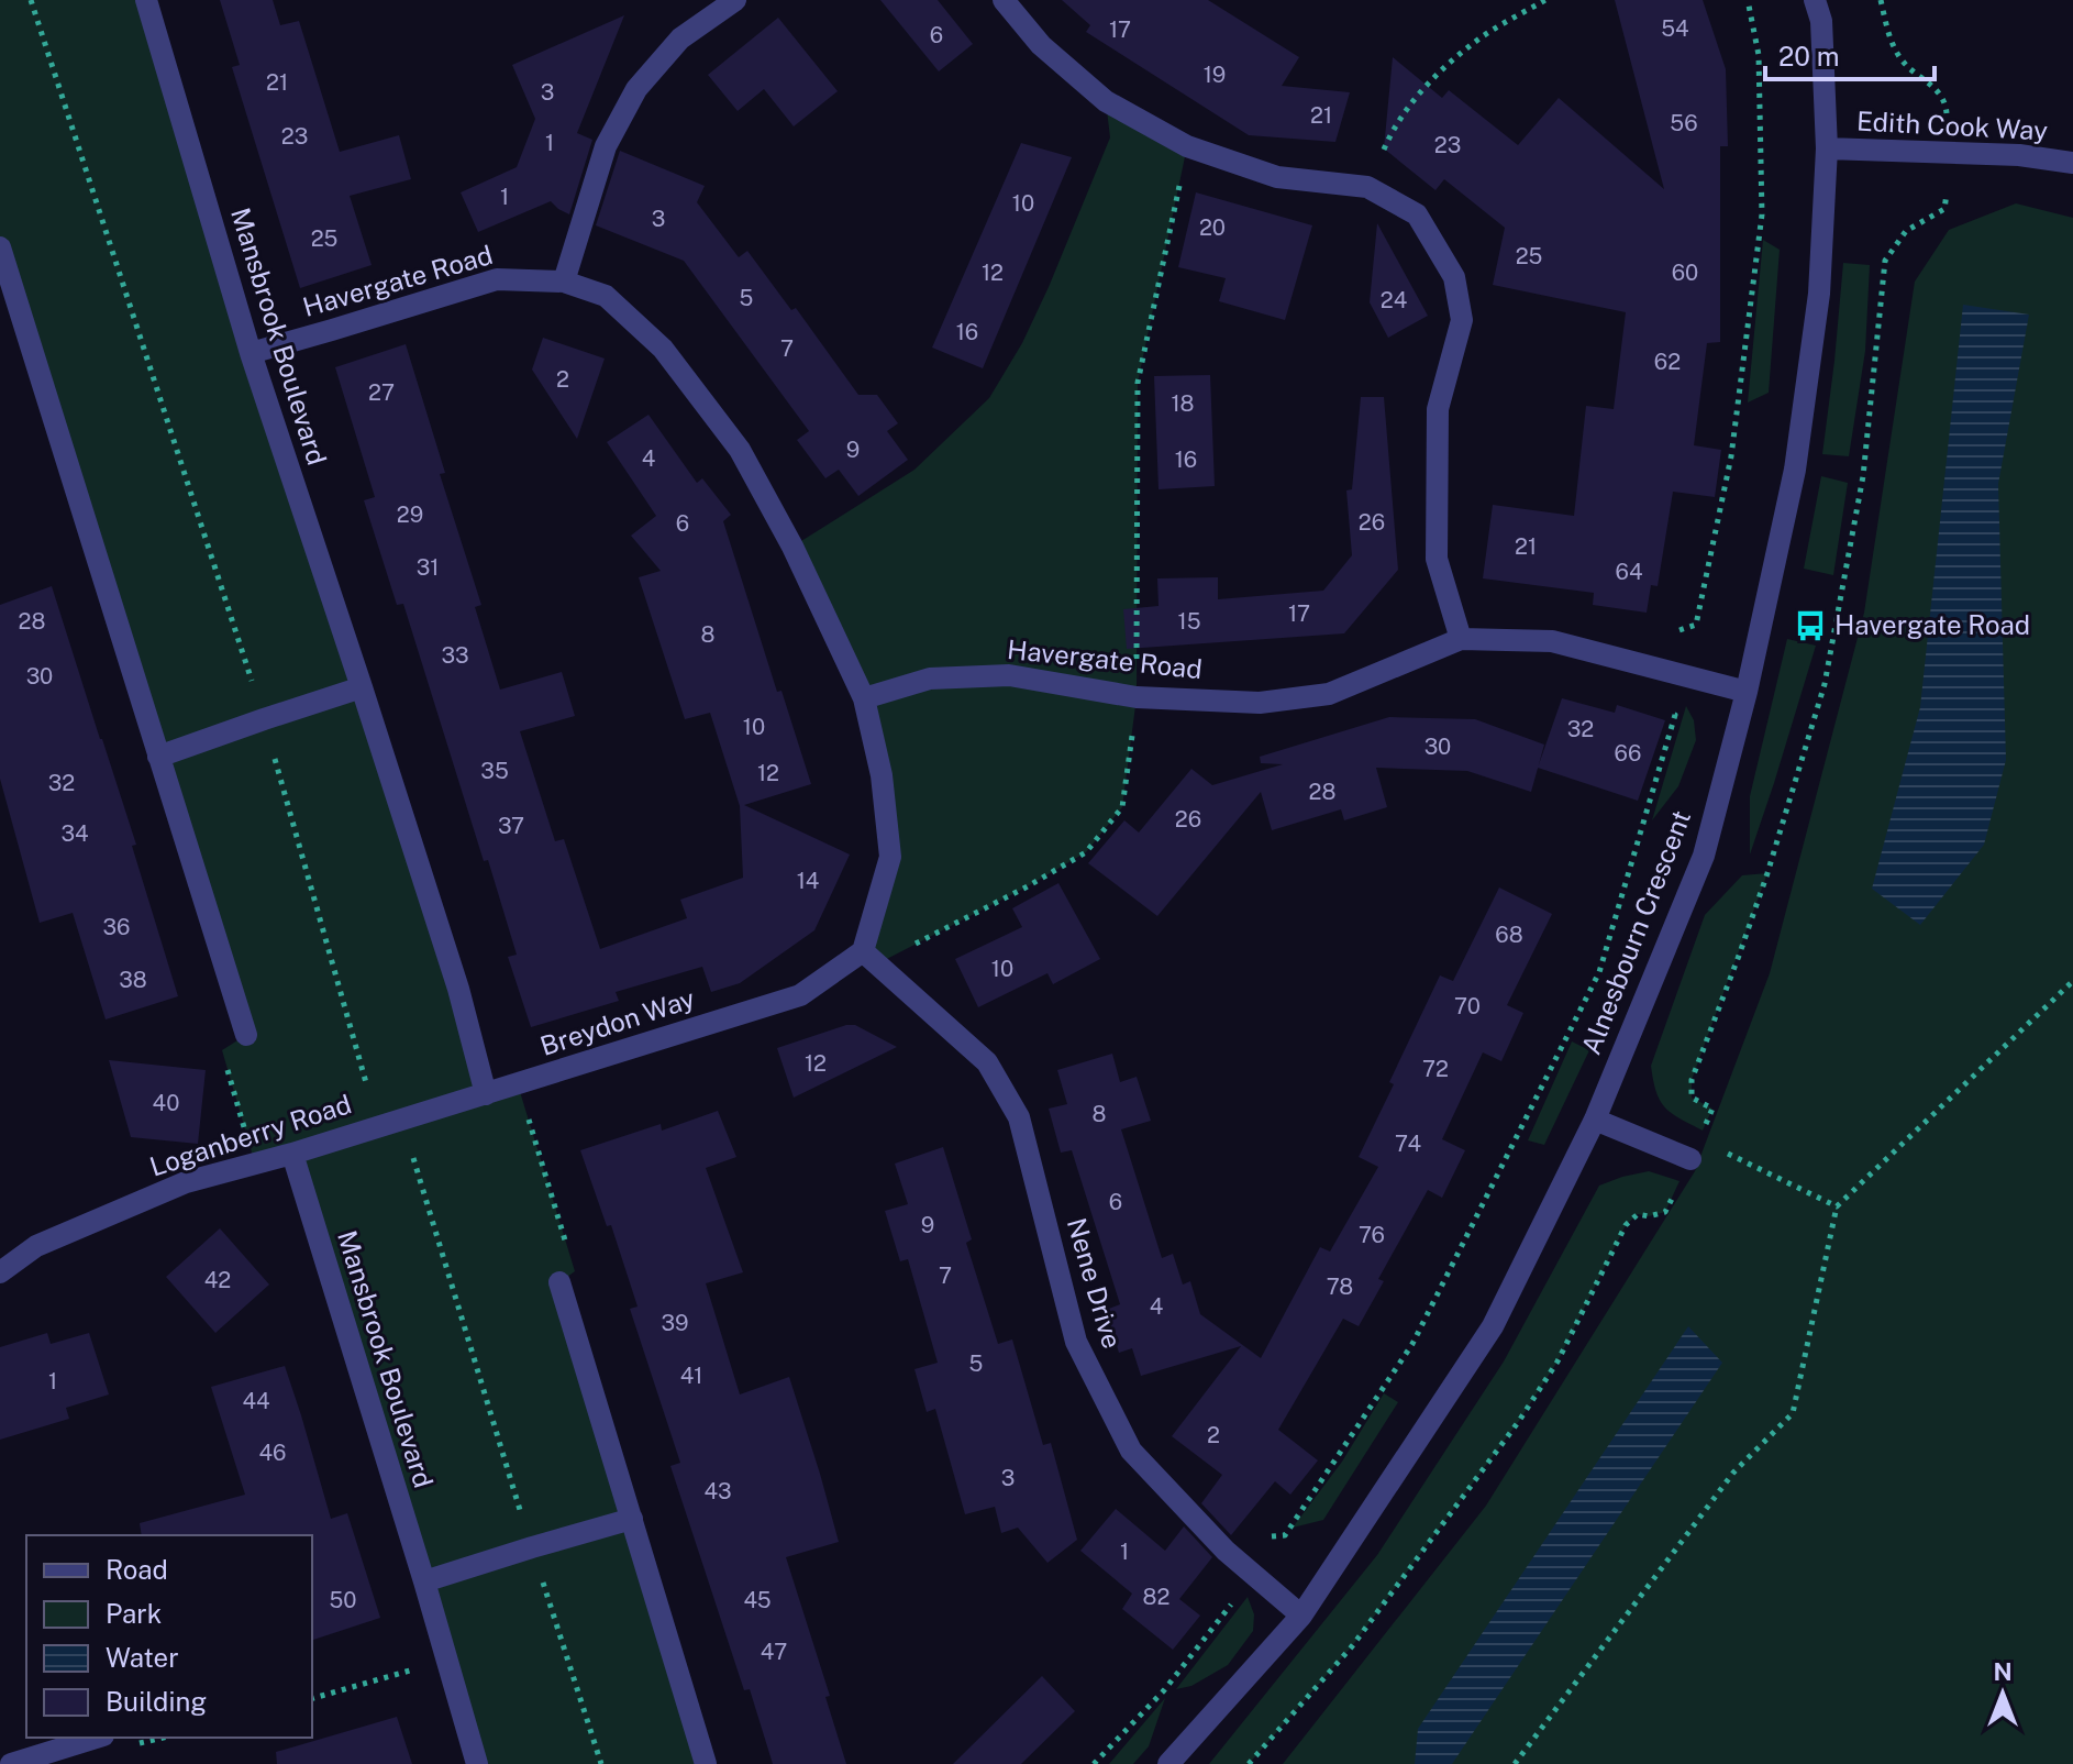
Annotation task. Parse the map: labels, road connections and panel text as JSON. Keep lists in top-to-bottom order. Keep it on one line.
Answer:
{"streets":{"street":["Edith Cook Way","Havergate Road","Mansbrook Boulevard","Alnesbourn Crescent","Breydon Way","Loganberry Road","Nene Drive"]},"crossings":[["Edith Cook Way","Alnesbourn Crescent"],["Havergate Road","Mansbrook Boulevard"],["Havergate Road","Alnesbourn Crescent"],["Havergate Road","Breydon Way"],["Havergate Road","Nene Drive"],["Mansbrook Boulevard","Breydon Way"],["Mansbrook Boulevard","Loganberry Road"],["Alnesbourn Crescent","Nene Drive"],["Breydon Way","Loganberry Road"],["Breydon Way","Nene Drive"]],"places":{"bus stop":["Havergate Road"]},"house_numbers":["54","17","6","19","21","3","21","56","23","1","23","1","10","3","20","25","25","12","60","5","24","16","7","62","2","27","18","9","4","16","29","26","6","21","31","64","17","28","15","8","33","30","10","32","30","66","35","12","32","28","26","37","34","14","36","68","10","38","70","12","72","40","8","74","6","9","76","7","42","78","4","39","5","41","1","44","2","46","3","43","1","82","50","45","47"],"legend":["Road","Park","Water","Building"],"scale_bar":"20 m","north":"top"}
